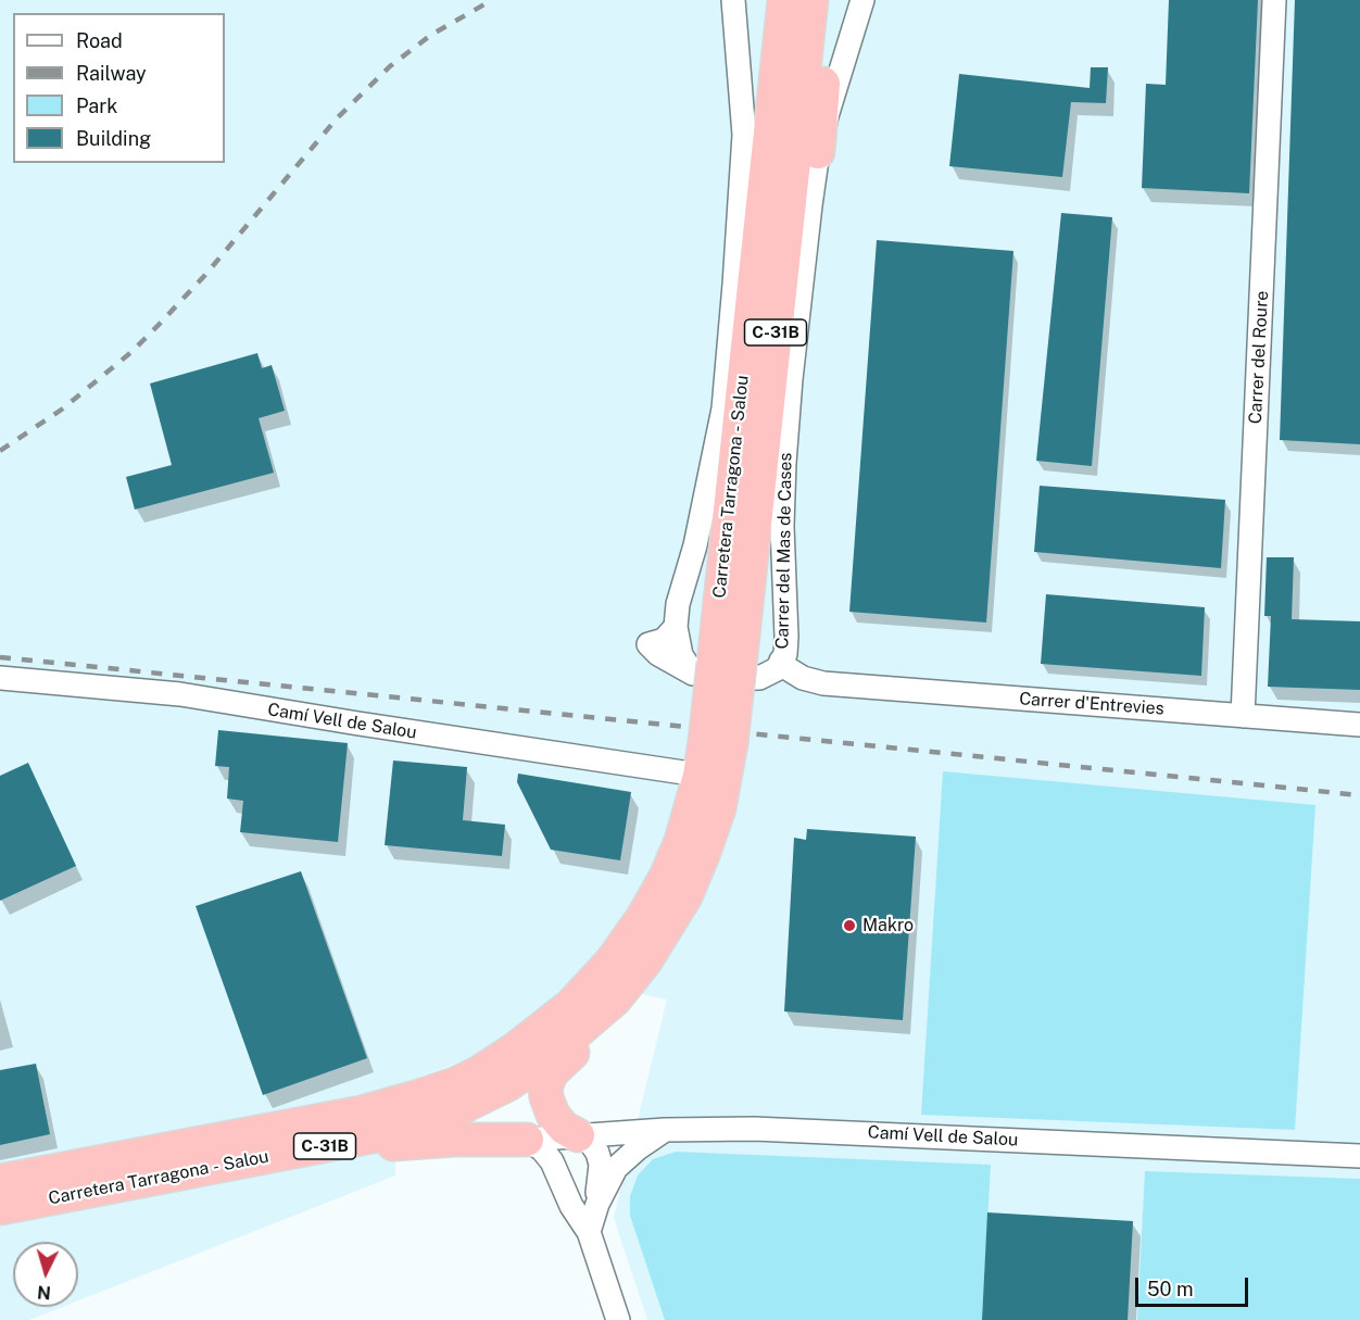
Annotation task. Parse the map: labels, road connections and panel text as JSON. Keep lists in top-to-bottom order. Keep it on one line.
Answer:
{"streets":{"highway":["C-31B","Carretera Tarragona - Salou"],"street":["Carrer del Roure","Carrer del Mas de Cases","Carrer d'Entrevies","Camí Vell de Salou"]},"crossings":[["C-31B","Carretera Tarragona - Salou"],["C-31B","Carrer del Mas de Cases"],["C-31B","Carrer d'Entrevies"],["Carrer del Roure","Carrer d'Entrevies"],["Carretera Tarragona - Salou","Carrer del Mas de Cases"],["Carretera Tarragona - Salou","Carrer d'Entrevies"],["Carretera Tarragona - Salou","Camí Vell de Salou"],["Carrer del Mas de Cases","Carrer d'Entrevies"]],"places":["Makro"],"legend":["Road","Railway","Park","Building"],"scale_bar":"50 m","north":"bottom"}
